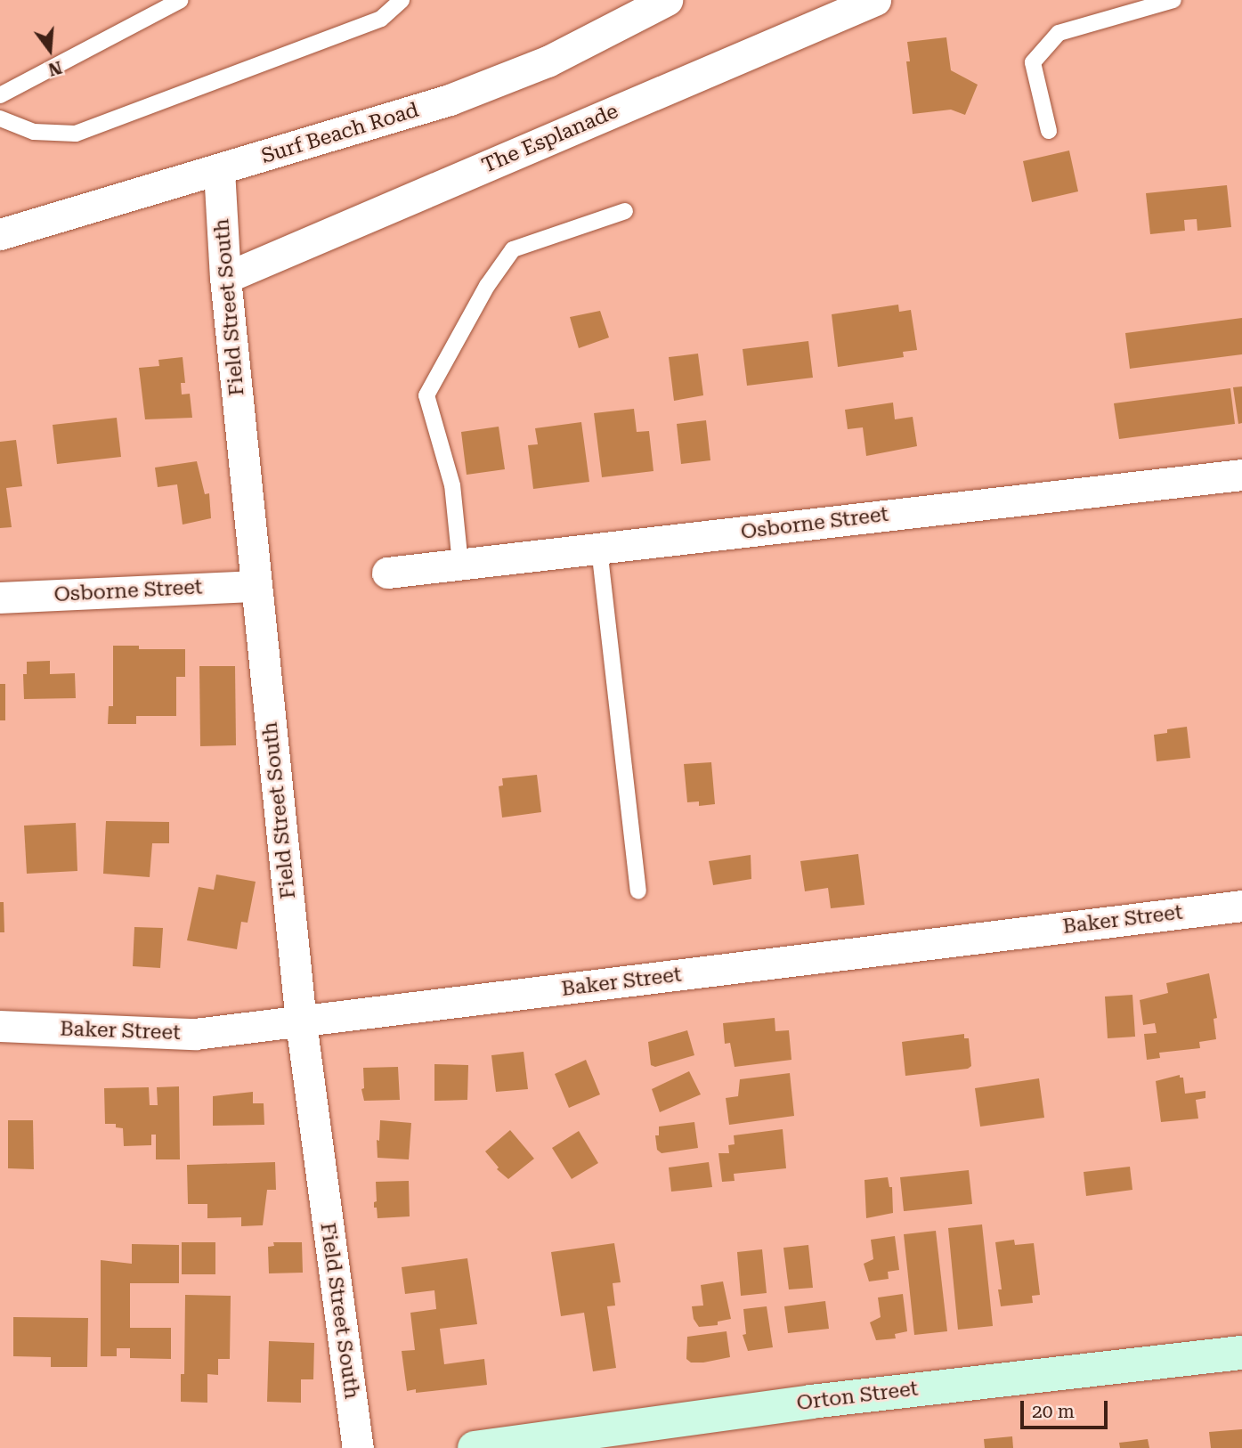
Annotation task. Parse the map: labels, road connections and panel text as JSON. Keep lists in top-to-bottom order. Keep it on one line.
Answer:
{"streets":{"main road":["Orton Street"],"street":["Surf Beach Road","The Esplanade","Field Street South","Osborne Street","Baker Street"]},"crossings":[["Surf Beach Road","Field Street South"],["The Esplanade","Field Street South"],["Field Street South","Osborne Street"],["Field Street South","Baker Street"]],"scale_bar":"20 m","north":"bottom"}
